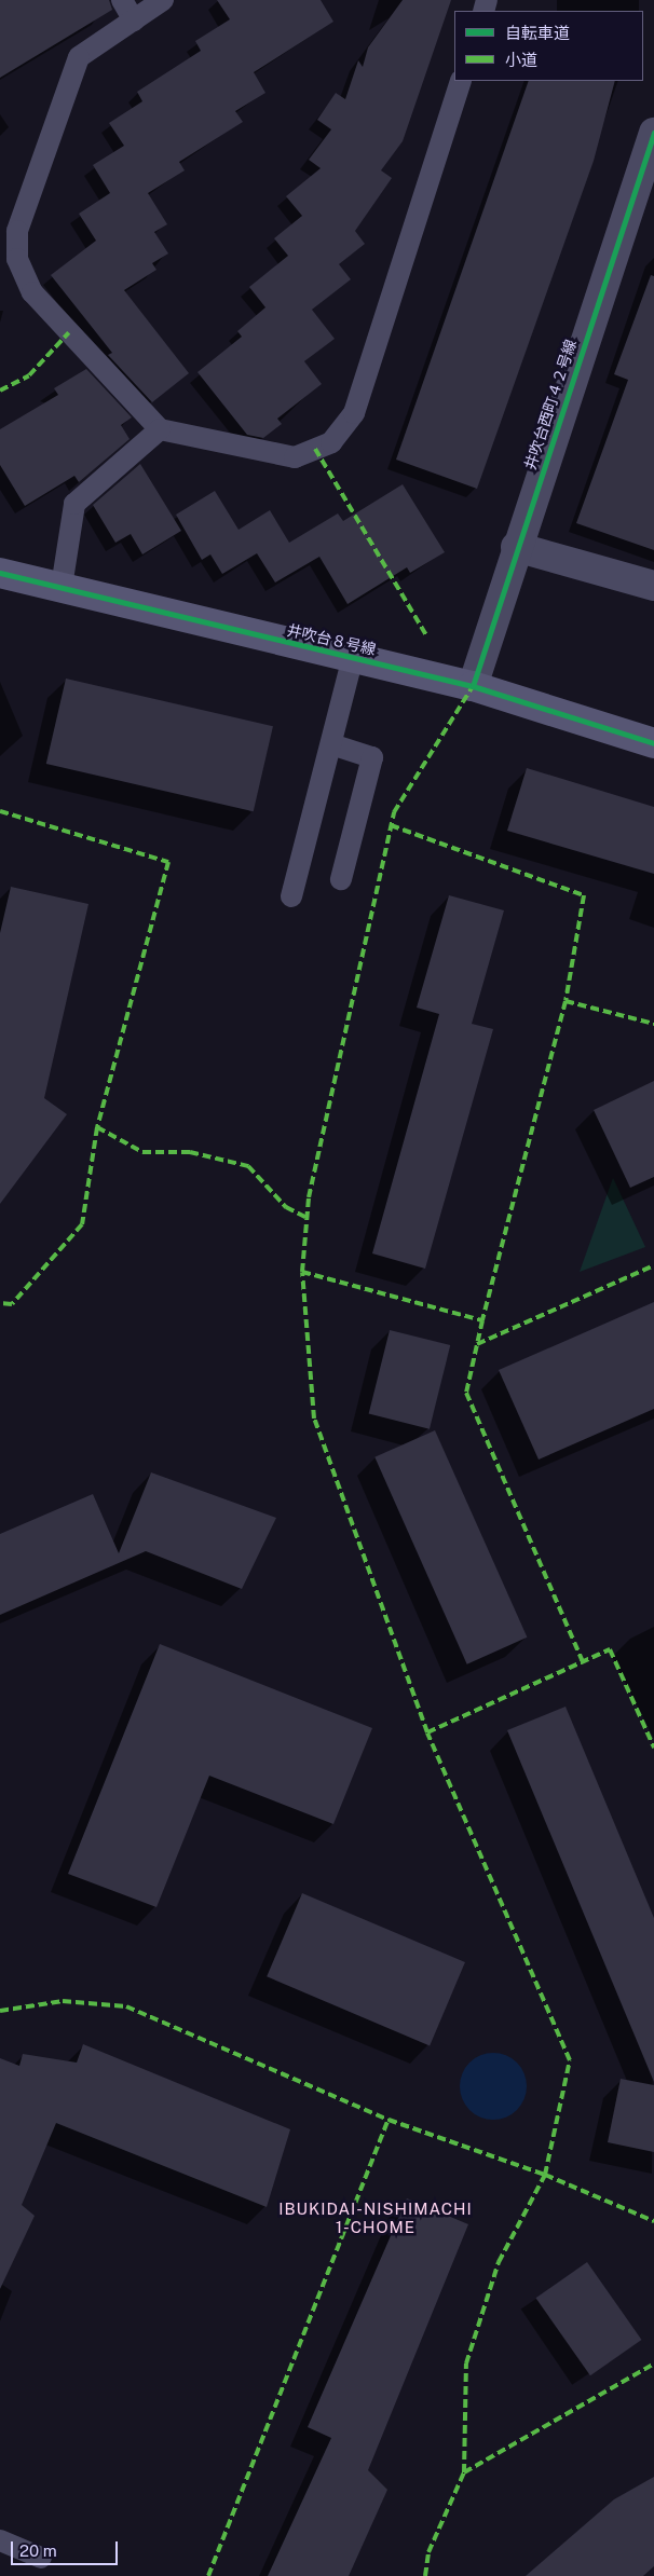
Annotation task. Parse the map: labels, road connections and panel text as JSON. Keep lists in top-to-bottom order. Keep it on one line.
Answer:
{"streets":{"street":["井吹台西町４２号線","井吹台８号線"]},"crossings":[["井吹台西町４２号線","井吹台８号線"]],"districts":["IBUKIDAI-NISHIMACHI 1-CHOME"],"legend":["自転車道","小道"],"scale_bar":"20 m"}
